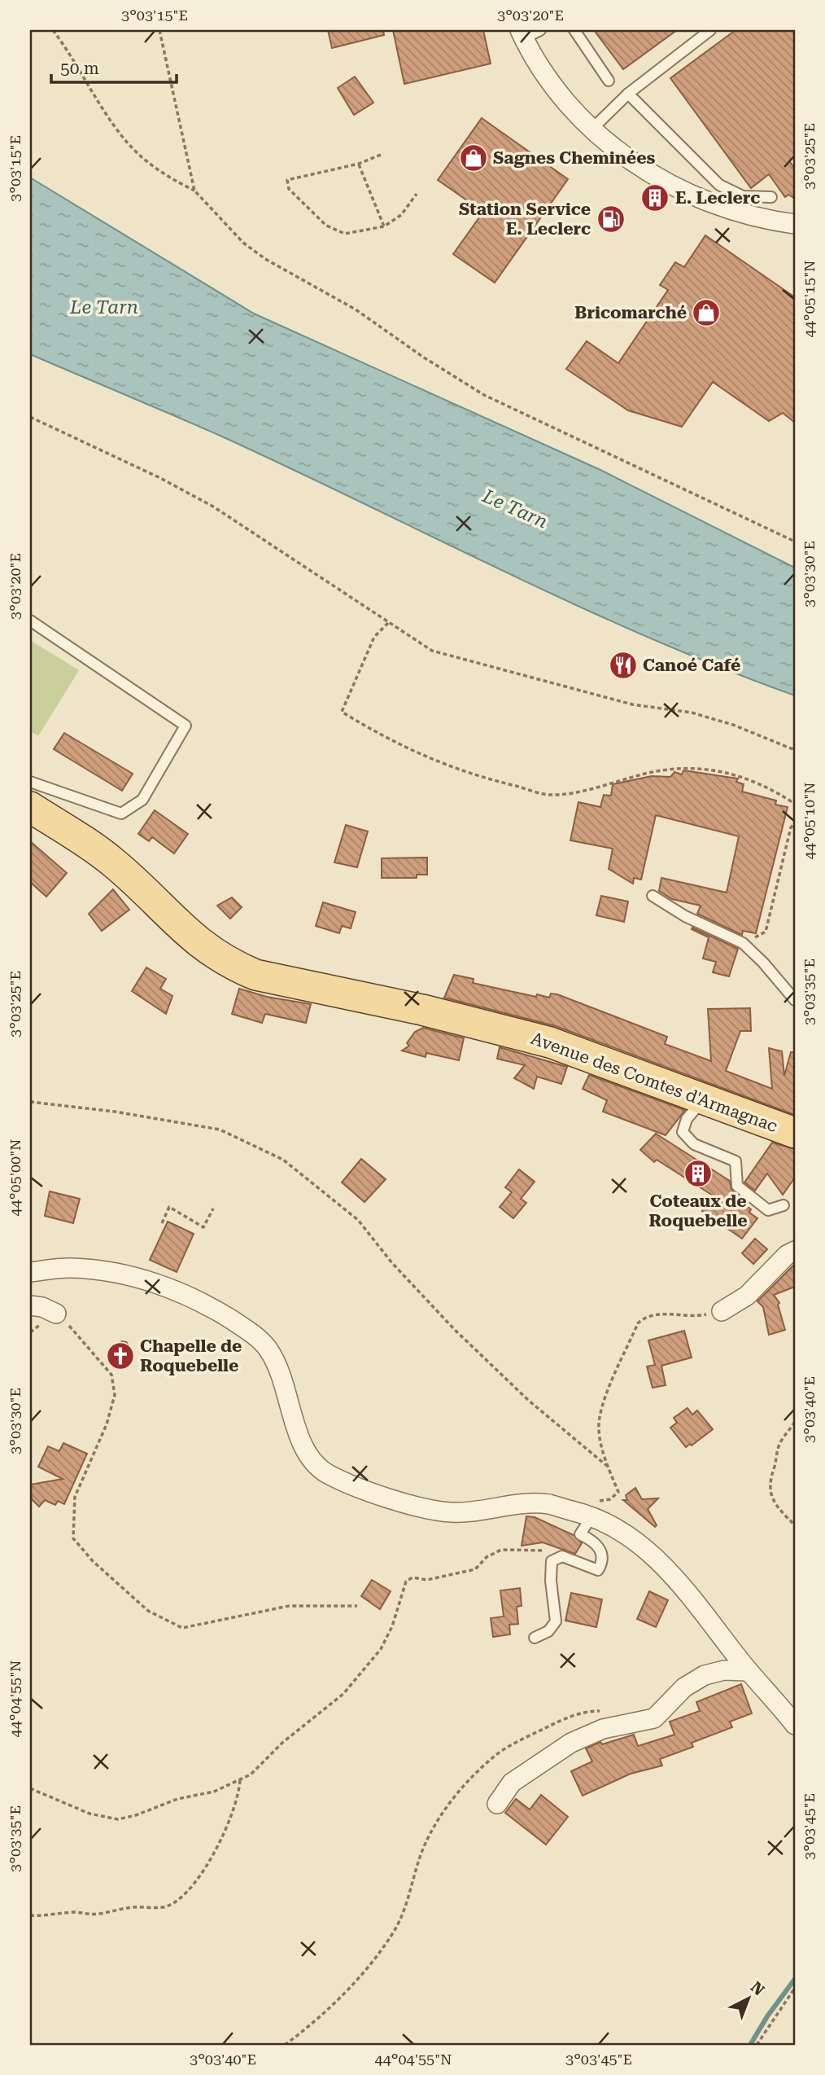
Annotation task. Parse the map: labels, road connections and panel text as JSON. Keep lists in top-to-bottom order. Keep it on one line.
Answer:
{"streets":{"main road":["Avenue des Comtes d'Armagnac"]},"water":["Le Tarn"],"places":{"shop":["Sagnes Cheminées","Bricomarché"],"building":["E. Leclerc","Coteaux de Roquebelle"],"fuel station":["Station Service E. Leclerc"],"restaurant":["Canoé Café"],"church":["Chapelle de Roquebelle"]},"scale_bar":"50 m","north":"top right","coordinates":["3°03'15\"E","3°03'20\"E","3°03'25\"E","44°05'15\"N","3°03'30\"E","44°05'10\"N","3°03'35\"E","44°05'00\"N","3°03'40\"E","44°04'55\"N","3°03'45\"E"]}
